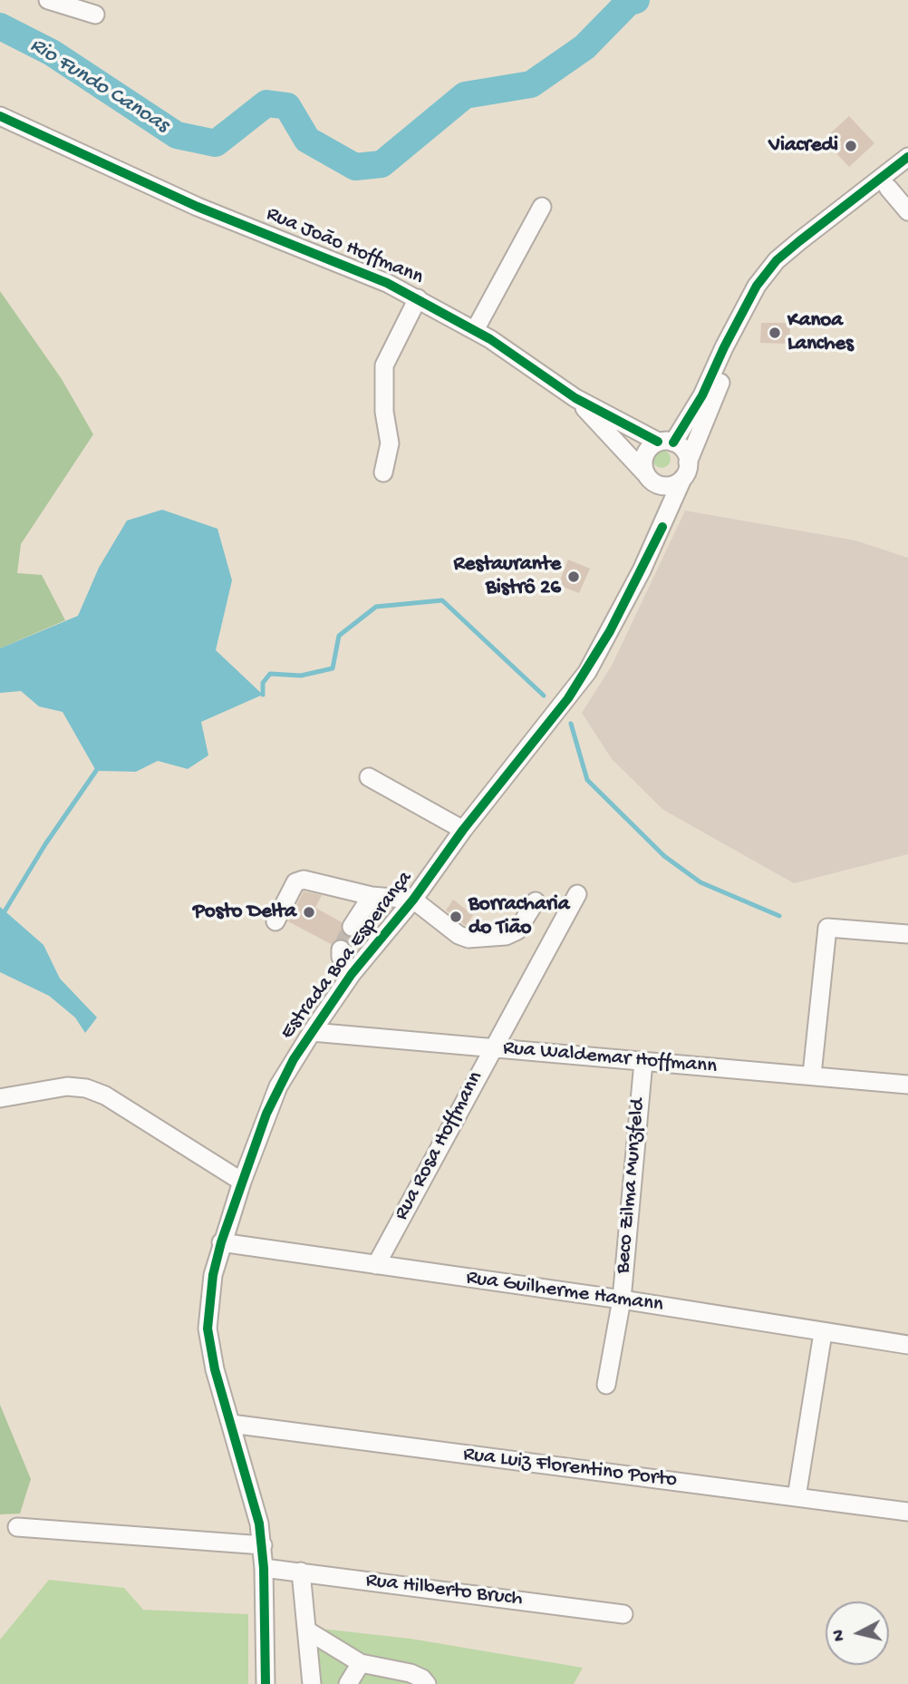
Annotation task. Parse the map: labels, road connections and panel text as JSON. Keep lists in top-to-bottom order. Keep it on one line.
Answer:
{"streets":{"street":["Rua João Hoffmann","Estrada Boa Esperança","Rua Waldemar Hoffmann","Rua Rosa Hoffmann","Beco Zilma Munzfeld","Rua Guilherme Hamann","Rua Luiz Florentino Porto","Rua Hilberto Bruch"]},"crossings":[["Rua João Hoffmann","Estrada Boa Esperança"],["Estrada Boa Esperança","Rua Waldemar Hoffmann"],["Estrada Boa Esperança","Rua Guilherme Hamann"],["Estrada Boa Esperança","Rua Luiz Florentino Porto"],["Estrada Boa Esperança","Rua Hilberto Bruch"],["Rua Waldemar Hoffmann","Rua Rosa Hoffmann"],["Rua Waldemar Hoffmann","Beco Zilma Munzfeld"],["Rua Rosa Hoffmann","Rua Guilherme Hamann"],["Beco Zilma Munzfeld","Rua Guilherme Hamann"]],"water":["Rio Fundo Canoas"],"places":["Viacredi","Kanoa Lanches","Restaurante Bistrô 26","Posto Delta","Borracharia do Tião"],"north":"left"}
